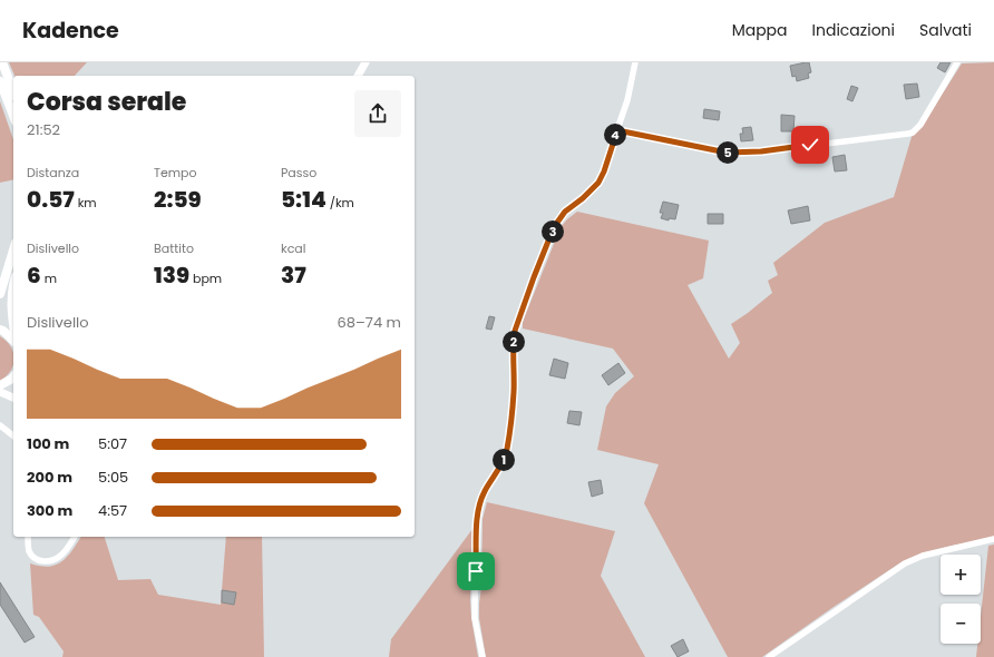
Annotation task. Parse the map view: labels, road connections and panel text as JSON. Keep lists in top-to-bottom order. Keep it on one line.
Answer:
{"page":{"header":"Kadence","nav":["Mappa","Indicazioni","Salvati"],"heading":["Corsa serale","21:52"],"pins":["4","5","3","2","1"],"stats":[["Distanza","0.57 km"],["Tempo","2:59"],["Passo","5:14 /km"],["Dislivello","6 m"],["Battito","139 bpm"],["kcal","37"]],"chart":["Dislivello","68–74 m"],"list":[{"name":"100 m","note":"5:07"},{"name":"200 m","note":"5:05"},{"name":"300 m","note":"4:57"}],"map_buttons":["+","−"]}}
